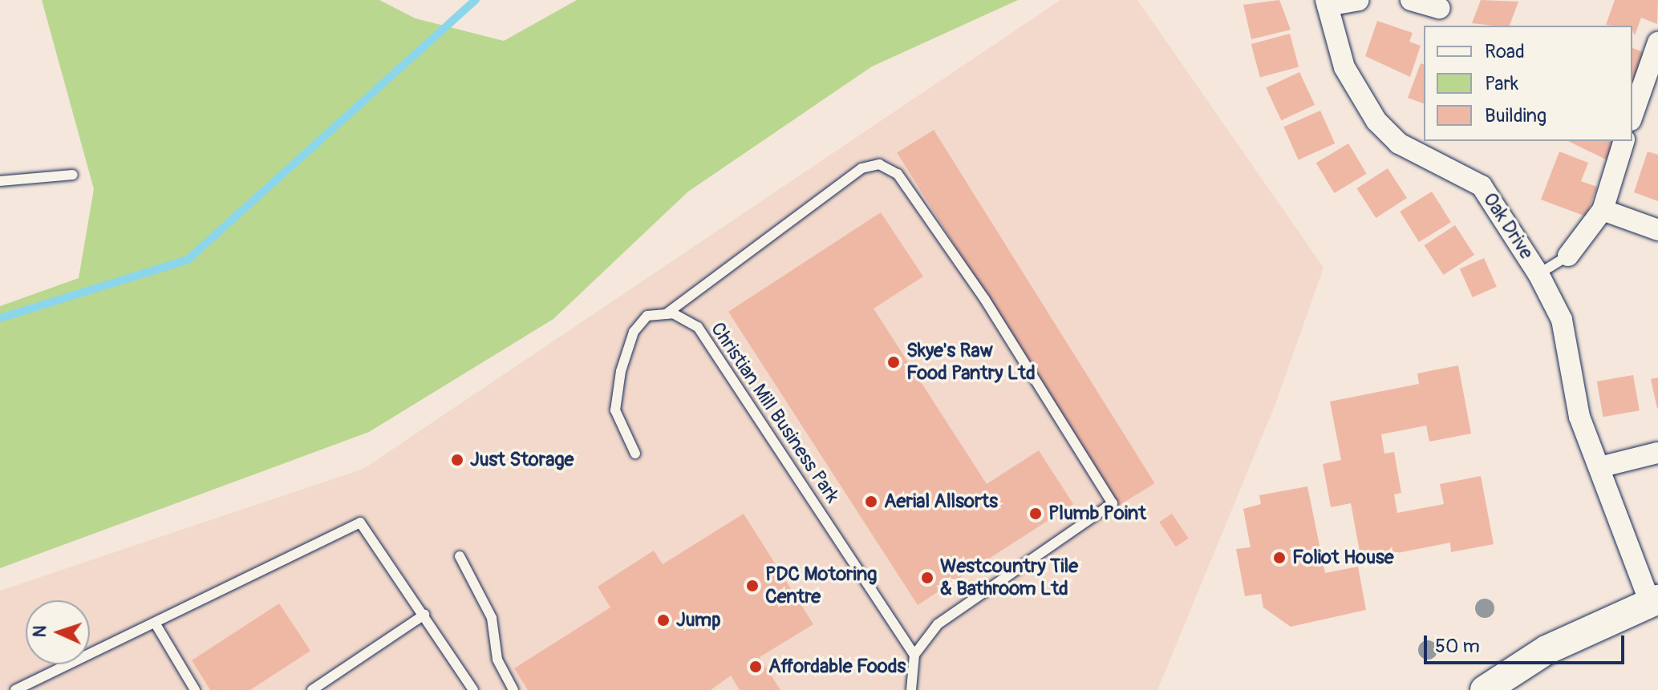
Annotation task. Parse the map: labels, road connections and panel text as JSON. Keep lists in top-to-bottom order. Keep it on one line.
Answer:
{"streets":{"street":["Oak Drive"],"lane":["Christian Mill Business Park"]},"places":["Skye's Raw Food Pantry Ltd","Just Storage","Aerial Allsorts","Plumb Point","Foliot House","Westcountry Tile & Bathroom Ltd","PDC Motoring Centre","Jump","Affordable Foods"],"legend":["Road","Park","Building"],"scale_bar":"50 m","north":"left"}
